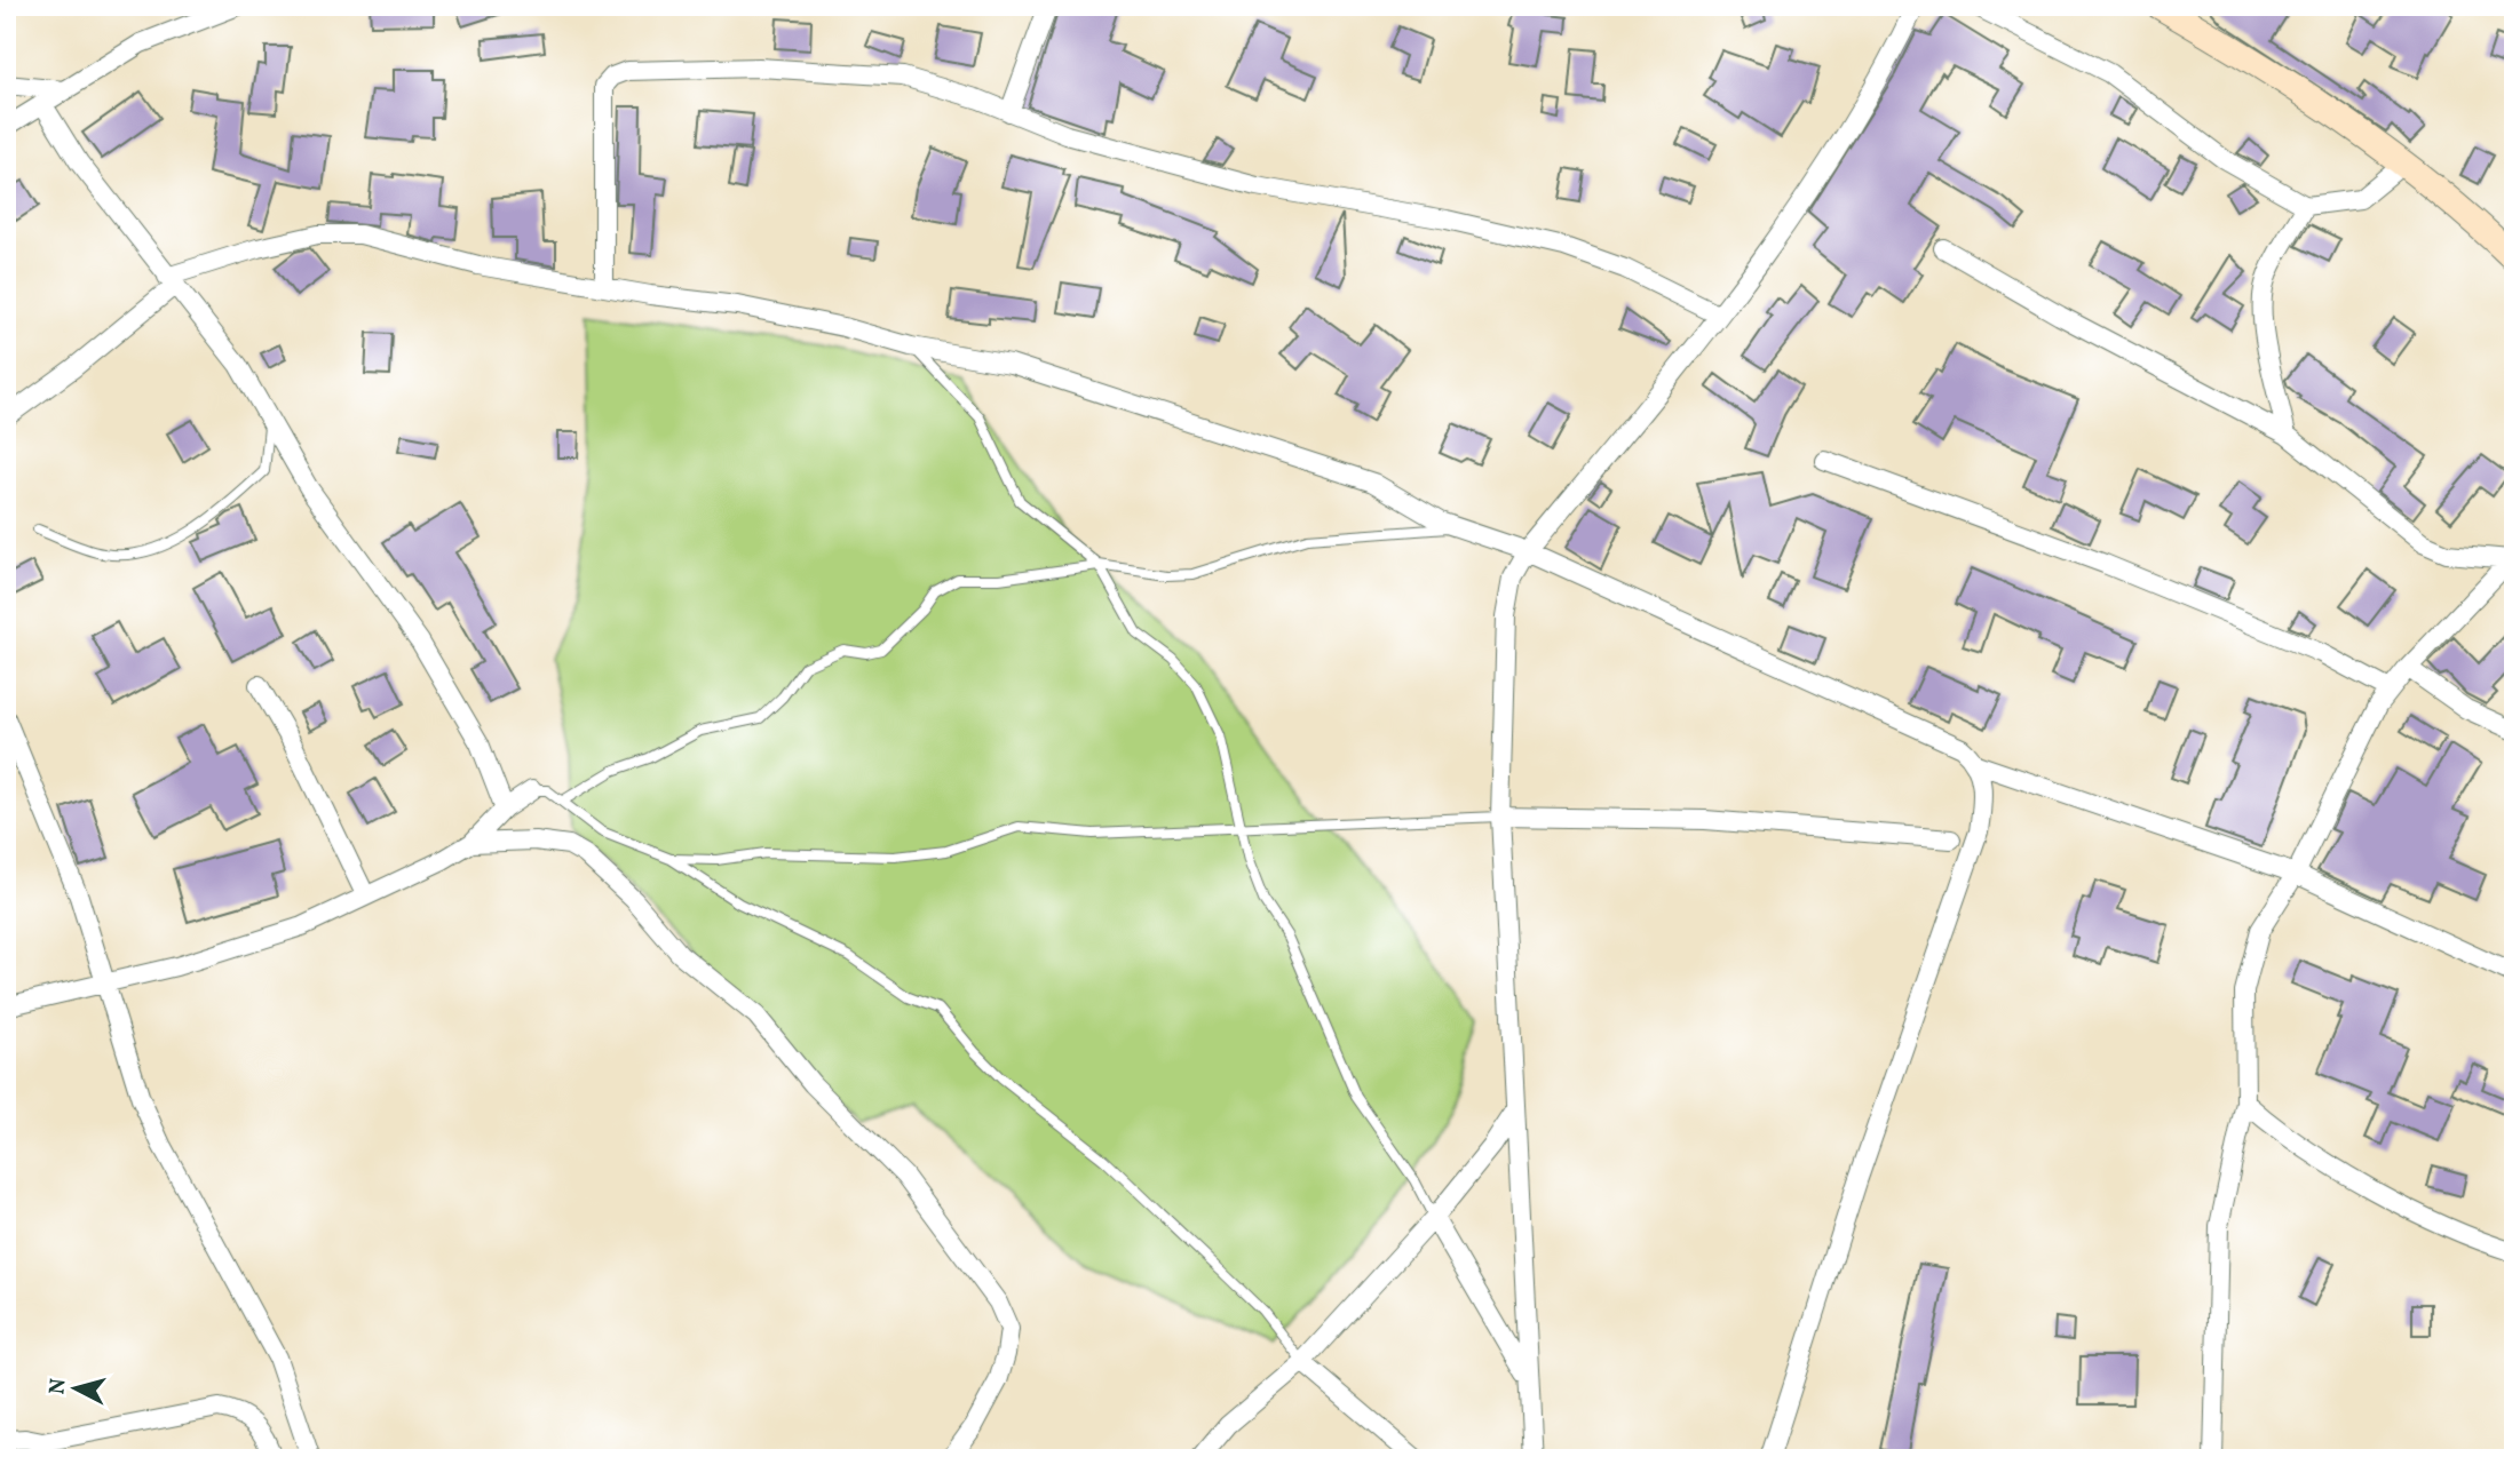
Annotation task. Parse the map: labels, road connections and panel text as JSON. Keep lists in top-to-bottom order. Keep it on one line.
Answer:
{"north":"left"}
